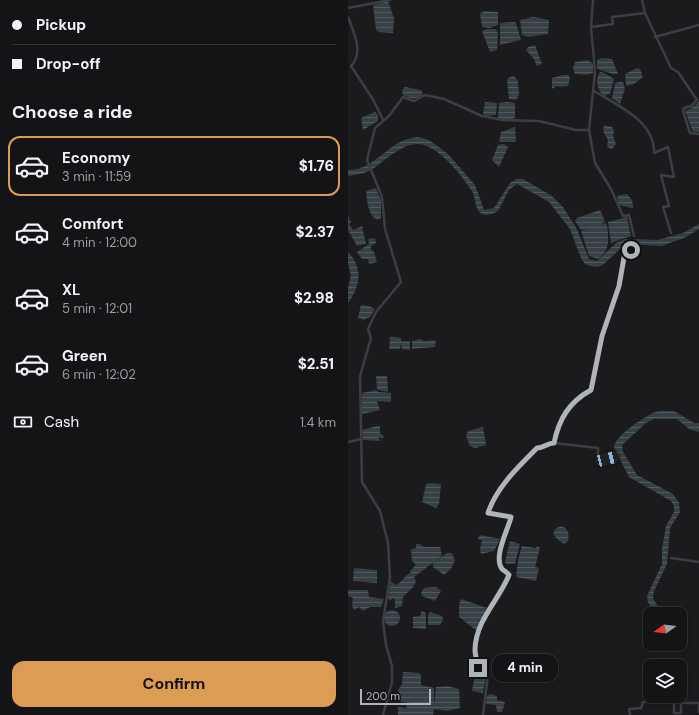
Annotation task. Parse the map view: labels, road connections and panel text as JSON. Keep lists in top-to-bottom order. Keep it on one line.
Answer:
{"scale_bar":"200 m","north":"left","page":{"banner":["Pickup","Drop-off"],"heading":"Choose a ride","list":[{"name":"Economy","note":"3 min · 11:59","value":"$1.76"},{"name":"Comfort","note":"4 min · 12:00","value":"$2.37"},{"name":"XL","note":"5 min · 12:01","value":"$2.98"},{"name":"Green","note":"6 min · 12:02","value":"$2.51"}],"pay":["Cash","1.4 km"],"buttons":"Confirm","bubble":"4 min","scale":"200 m"}}
